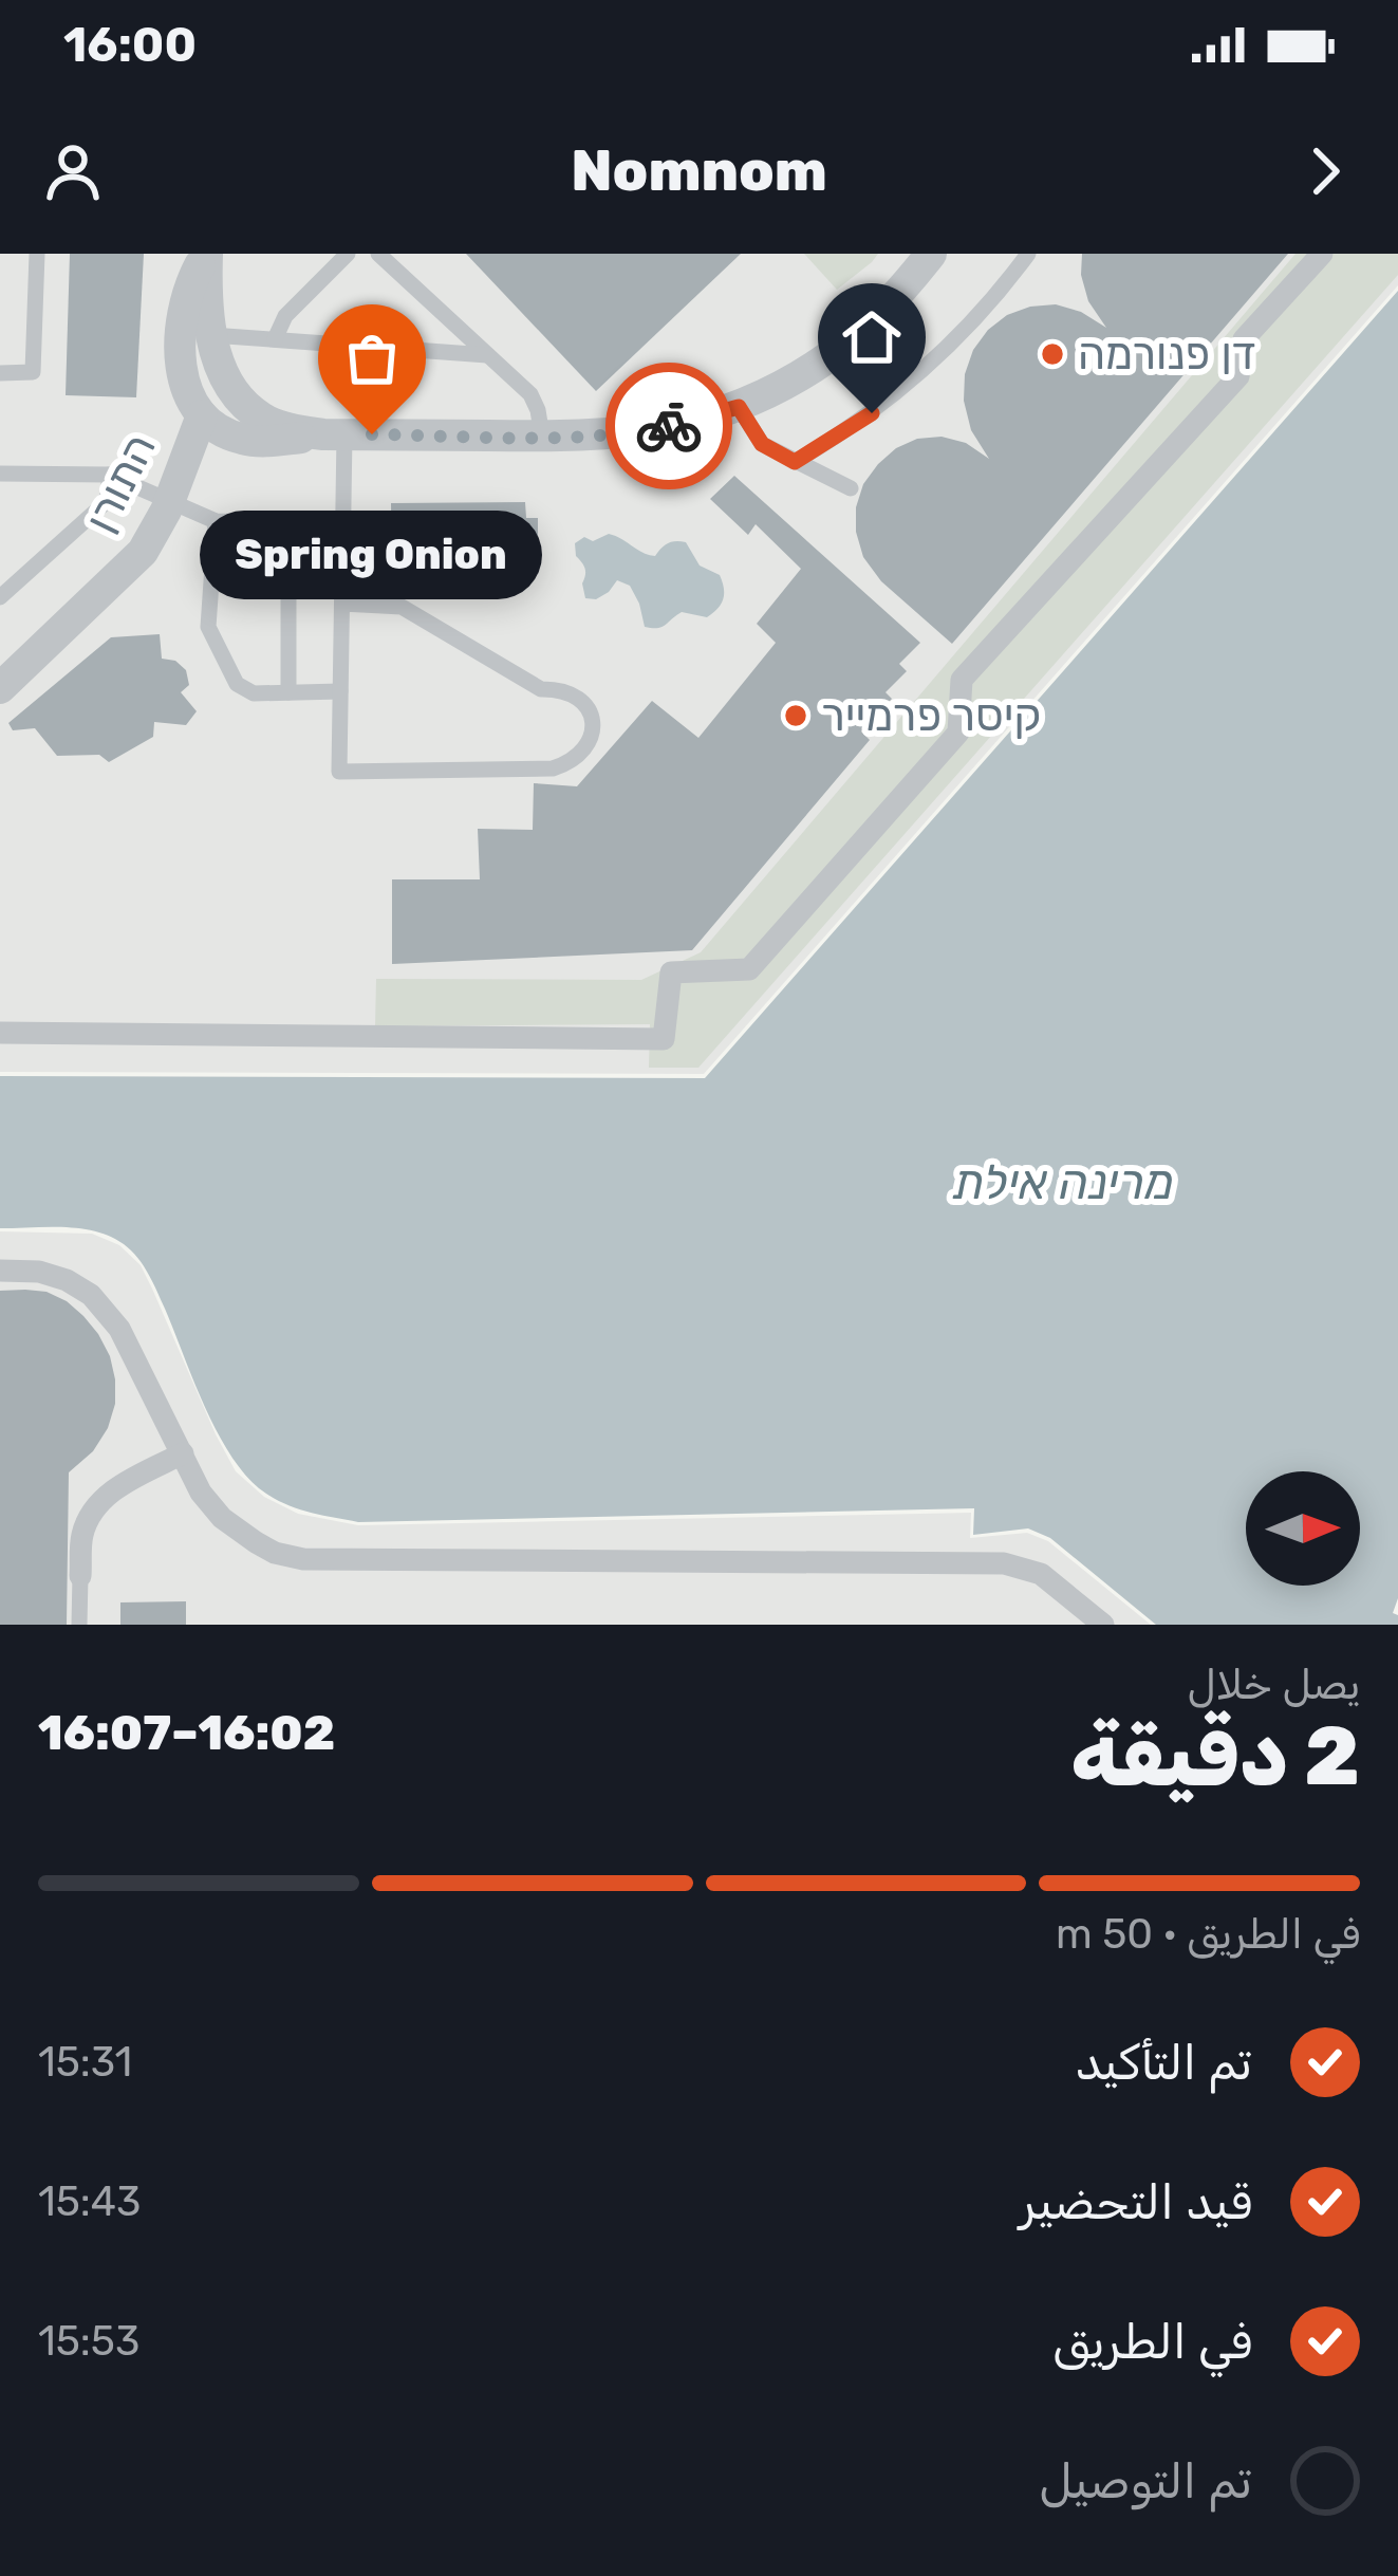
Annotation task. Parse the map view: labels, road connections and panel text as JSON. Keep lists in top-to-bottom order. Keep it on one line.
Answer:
{"streets":{"street":["התורן"]},"water":["מרינה אילת"],"places":["דן פנורמה","Spring Onion","קיסר פרמייר"],"north":"right","page":{"status":"16:00","header":"Nomnom","bubble":"Spring Onion","heading":["2 دقيقة","يصل خلال","16:02–16:07"],"bar":"في الطريق · 50 m","list":[["تم التأكيد","15:31"],["قيد التحضير","15:43"],["في الطريق","15:53"],"تم التوصيل"]}}
